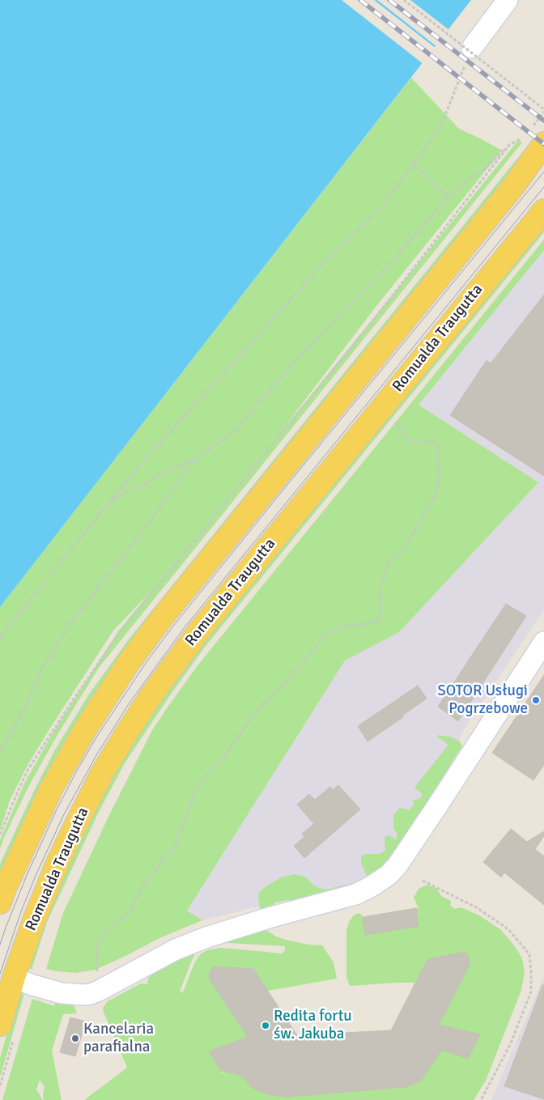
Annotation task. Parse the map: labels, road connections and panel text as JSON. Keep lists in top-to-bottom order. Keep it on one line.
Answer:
{"streets":{"main road":["Romualda Traugutta"]},"places":["SOTOR Usługi Pogrzebowe","Redita fortu św. Jakuba","Kancelaria parafialna"]}
